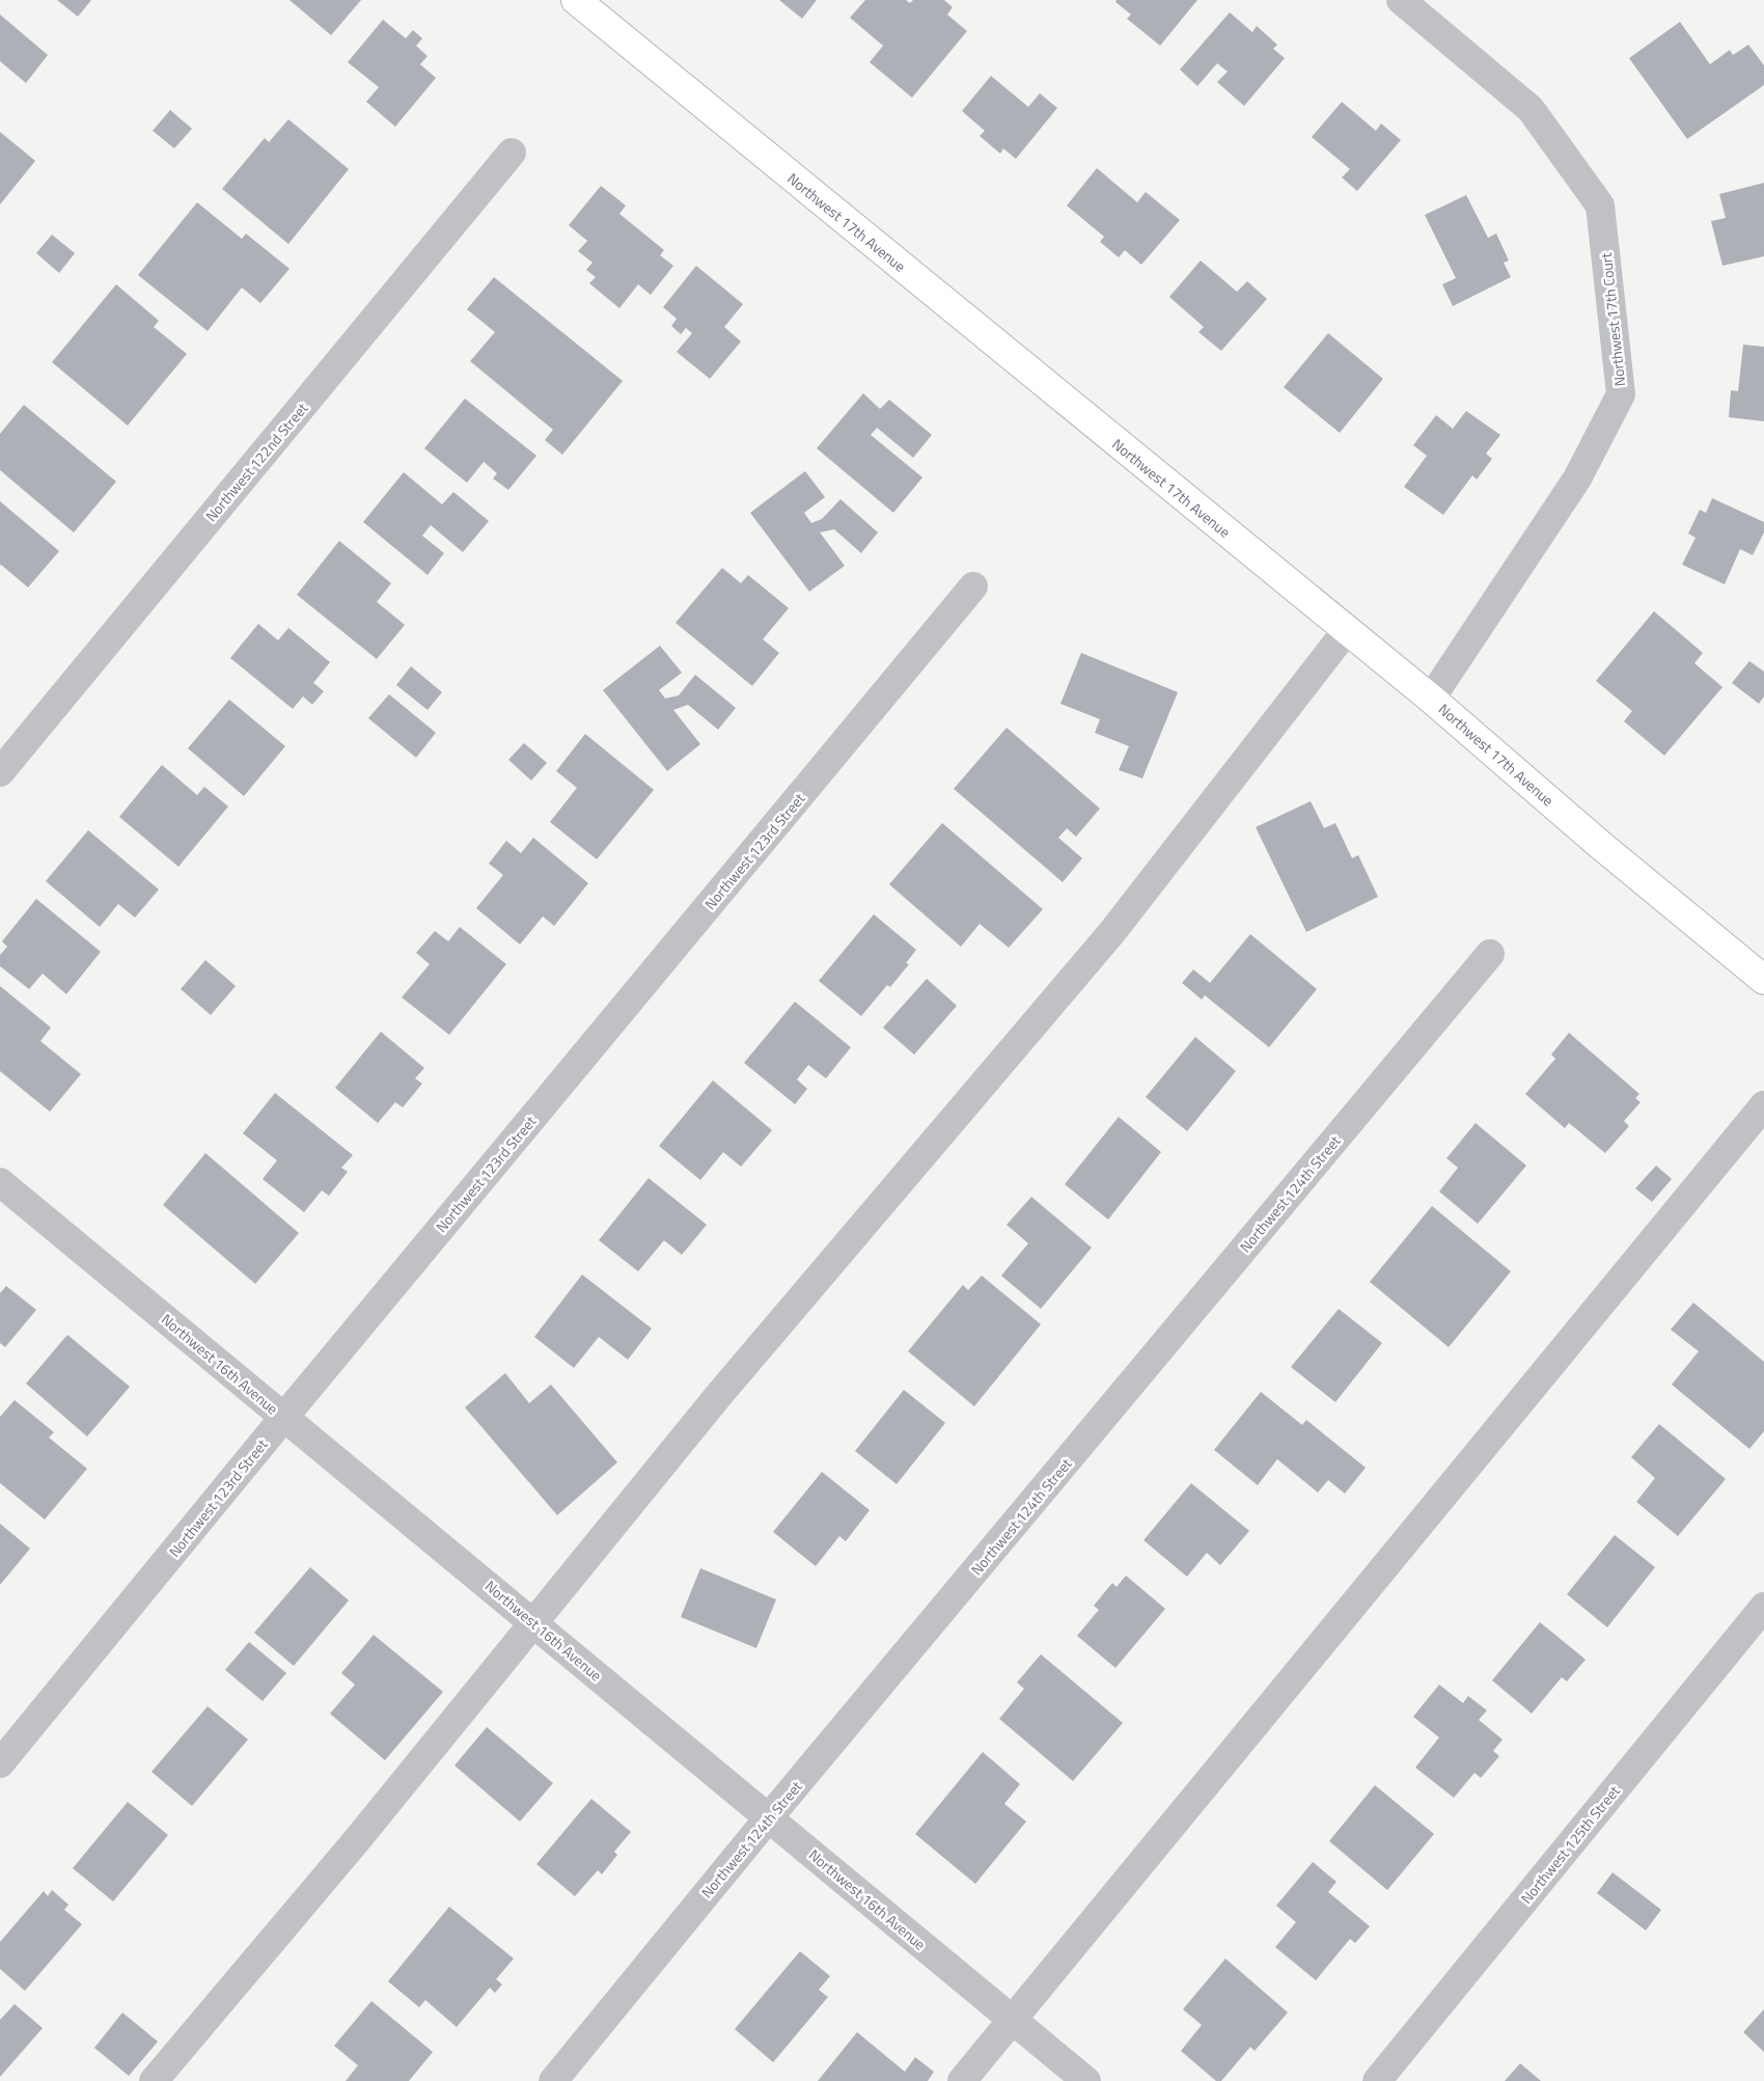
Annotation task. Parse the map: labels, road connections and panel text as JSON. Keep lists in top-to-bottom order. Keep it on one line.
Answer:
{"streets":{"main road":["Northwest 17th Avenue"],"street":["Northwest 17th Court","Northwest 122nd Street","Northwest 123rd Street","Northwest 124th Street","Northwest 16th Avenue","Northwest 125th Street"]},"crossings":[["Northwest 17th Avenue","Northwest 17th Court"],["Northwest 123rd Street","Northwest 16th Avenue"],["Northwest 124th Street","Northwest 16th Avenue"]]}
